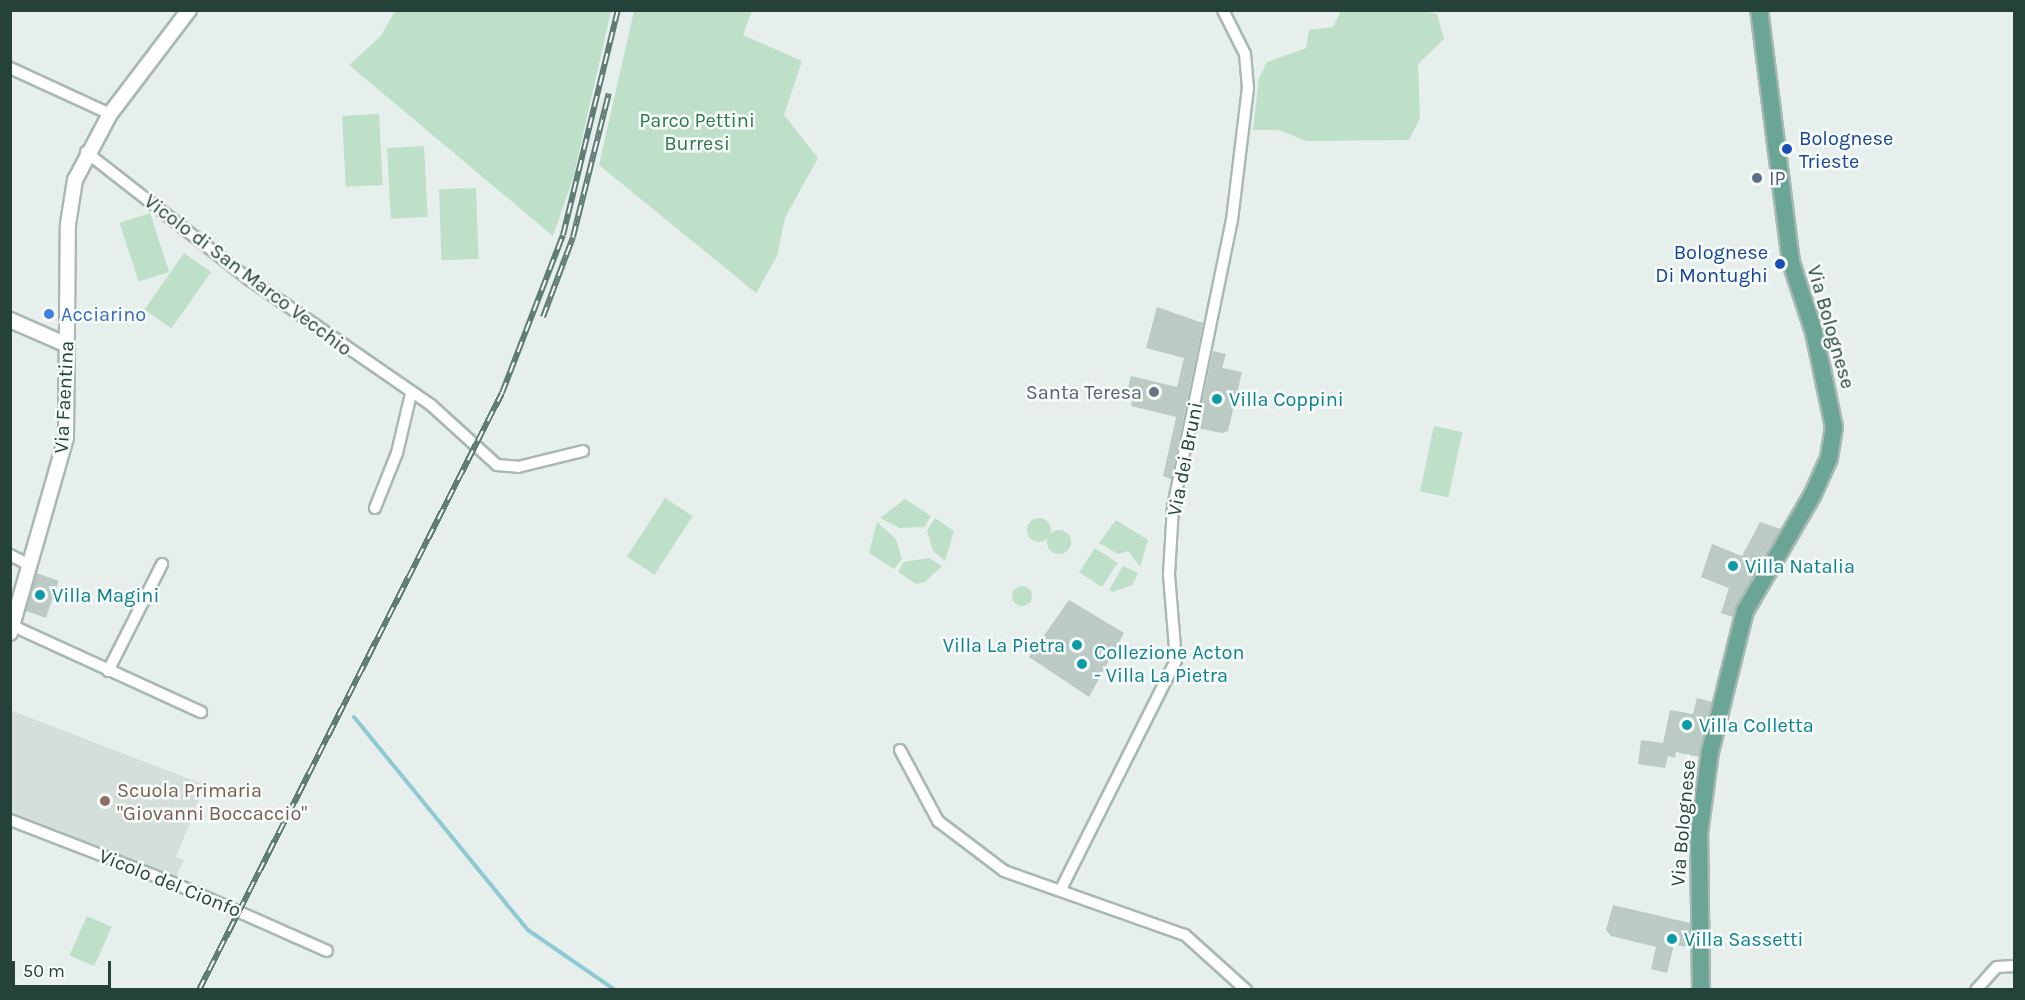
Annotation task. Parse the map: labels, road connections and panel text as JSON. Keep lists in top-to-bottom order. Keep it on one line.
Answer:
{"streets":{"main road":["Via Bolognese"],"street":["Vicolo di San Marco Vecchio","Via Faentina","Via dei Bruni","Vicolo del Cionfo"]},"crossings":[["Vicolo di San Marco Vecchio","Via Faentina"]],"parks":["Parco Pettini Burresi"],"places":["Bolognese Trieste","IP","Bolognese Di Montughi","Acciarino","Santa Teresa","Villa Coppini","Villa Natalia","Villa Magini","Villa La Pietra","Collezione Acton - Villa La Pietra","Villa Colletta","Scuola Primaria \"Giovanni Boccaccio\"","Villa Sassetti"],"scale_bar":"50 m"}
